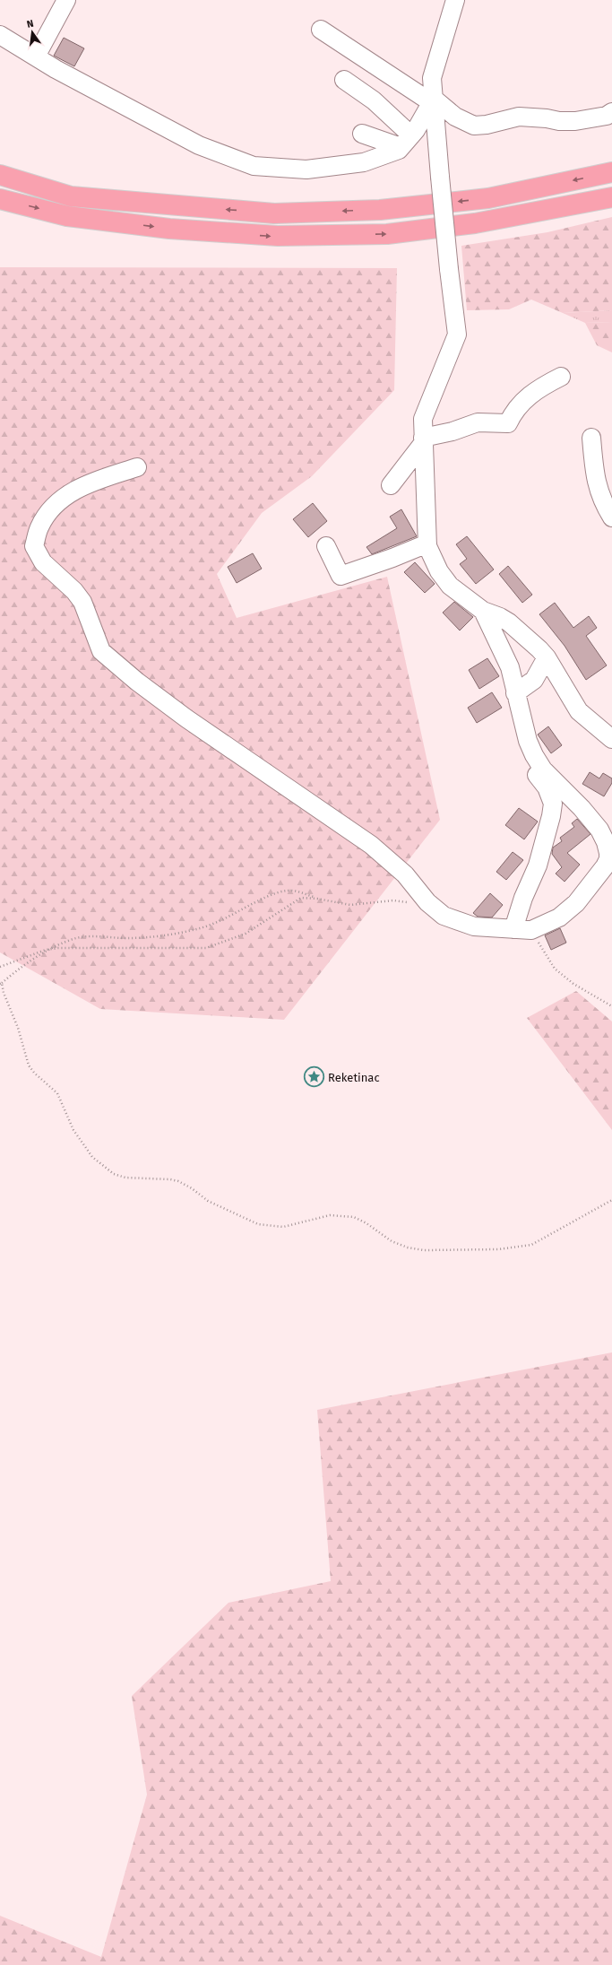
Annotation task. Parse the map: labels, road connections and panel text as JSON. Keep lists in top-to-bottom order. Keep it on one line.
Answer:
{"places":{"place":["Reketinac"]},"north":"top"}
